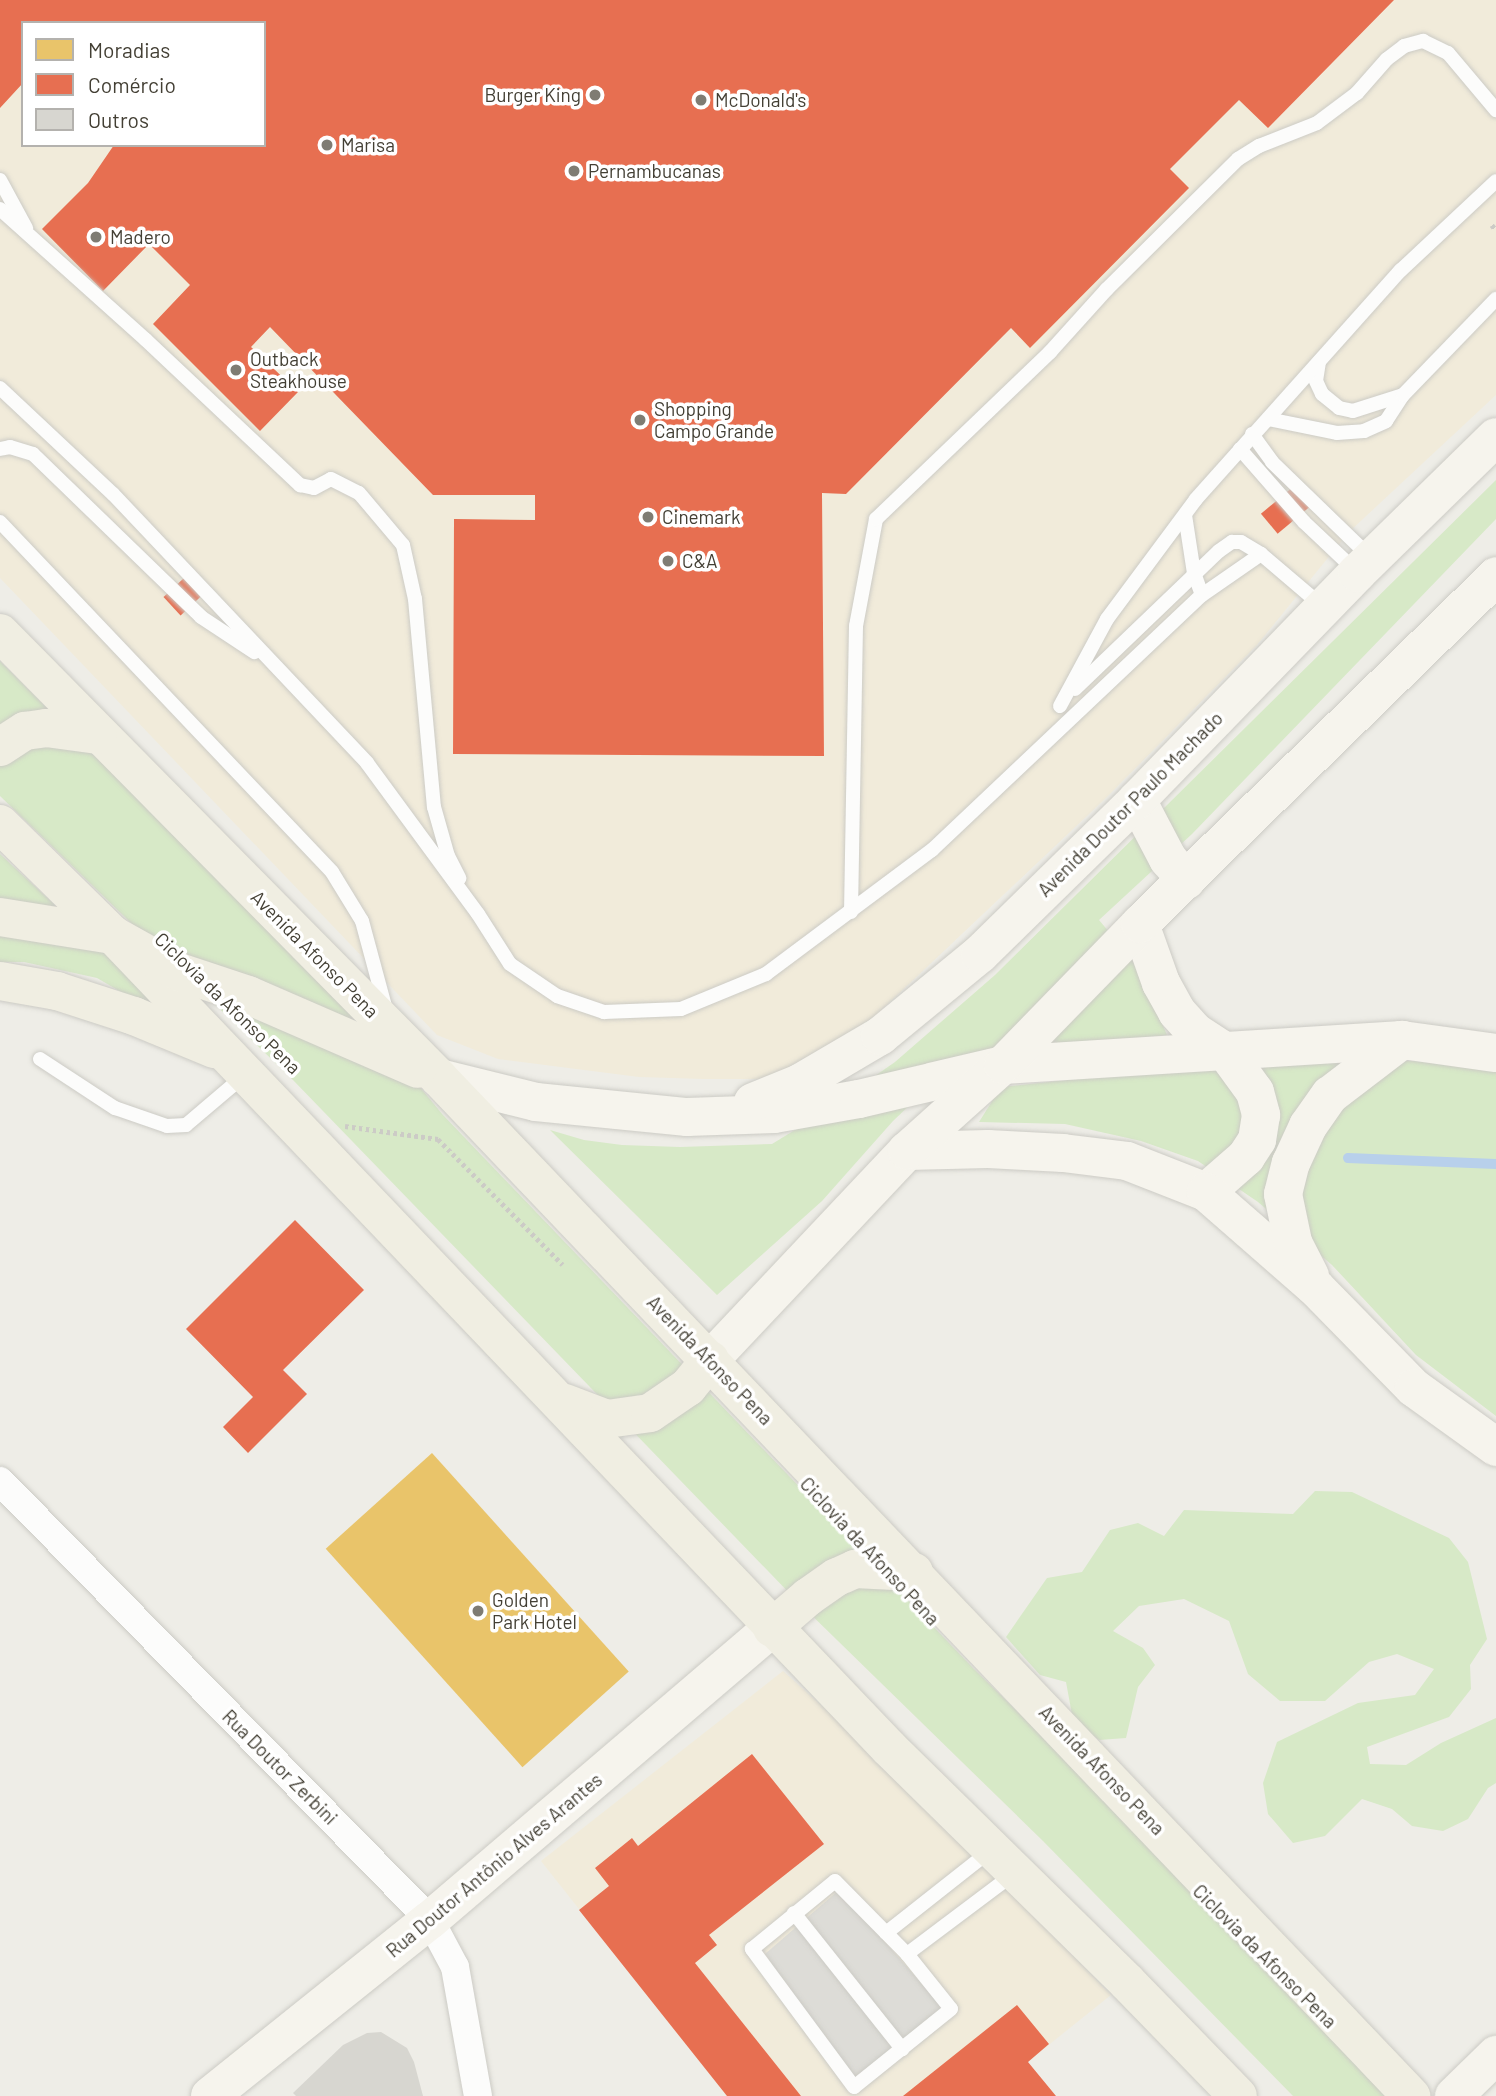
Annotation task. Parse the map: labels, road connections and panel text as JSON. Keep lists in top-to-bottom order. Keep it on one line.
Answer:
{"streets":{"main road":["Avenida Doutor Paulo Machado","Avenida Afonso Pena","Rua Doutor Antônio Alves Arantes"],"street":["Rua Doutor Zerbini"]},"crossings":[["Rua Doutor Zerbini","Rua Doutor Antônio Alves Arantes"]],"places":["Burger King","McDonald's","Marisa","Pernambucanas","Madero","Outback Steakhouse","Shopping Campo Grande","Cinemark","C&A","Golden Park Hotel"],"legend":["Moradias","Comércio","Outros"]}
